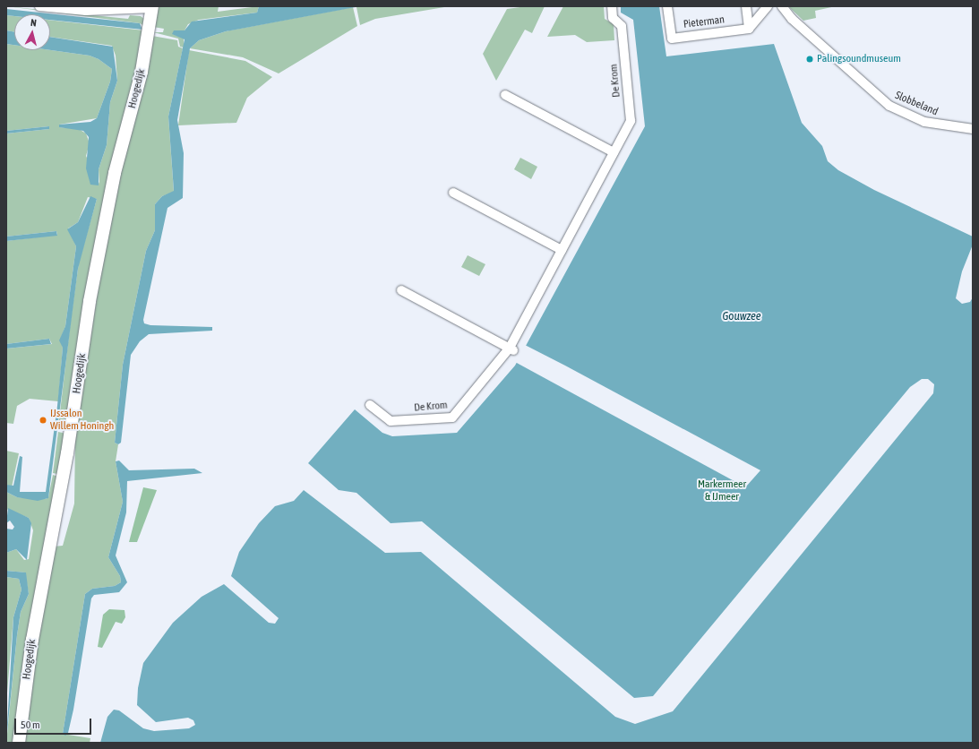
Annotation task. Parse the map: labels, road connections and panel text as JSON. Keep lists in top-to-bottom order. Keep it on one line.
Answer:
{"streets":{"street":["Pieterman","De Krom","Hoogedijk","Slobbeland"]},"water":["Gouwzee"],"parks":["Markermeer & IJmeer"],"places":["Palingsoundmuseum","IJssalon Willem Honingh"],"scale_bar":"50 m","north":"top"}
